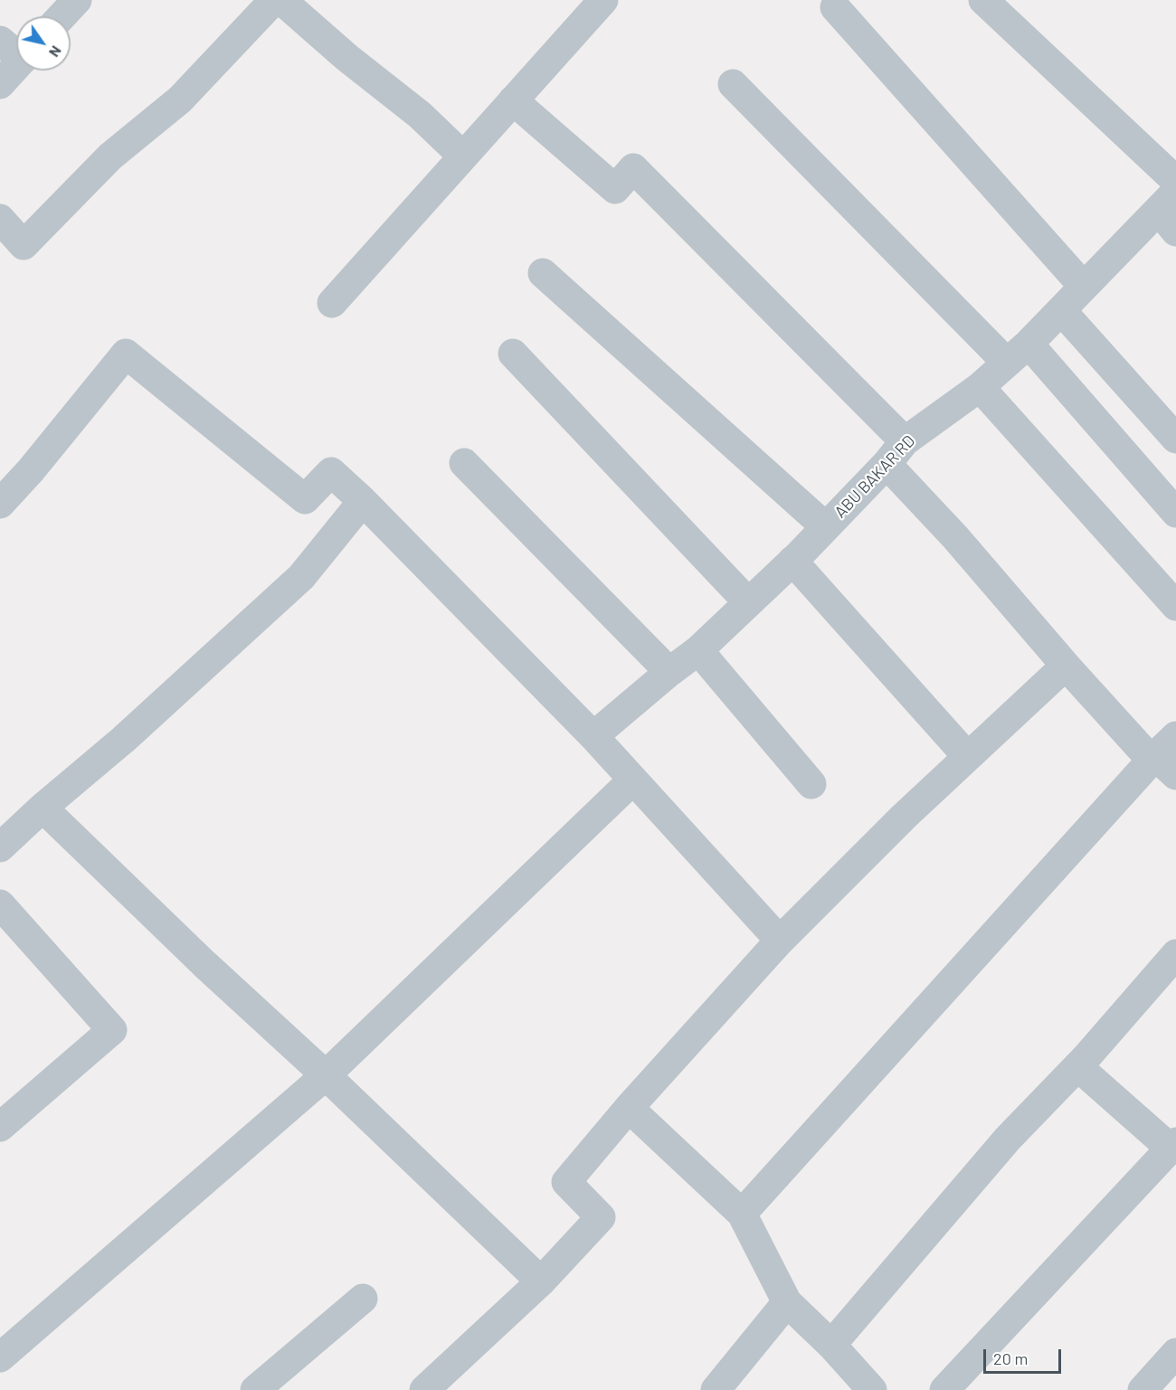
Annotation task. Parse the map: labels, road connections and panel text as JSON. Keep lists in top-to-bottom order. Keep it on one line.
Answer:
{"streets":{"street":["ABU BAKAR RD"]},"scale_bar":"20 m","north":"bottom right"}
